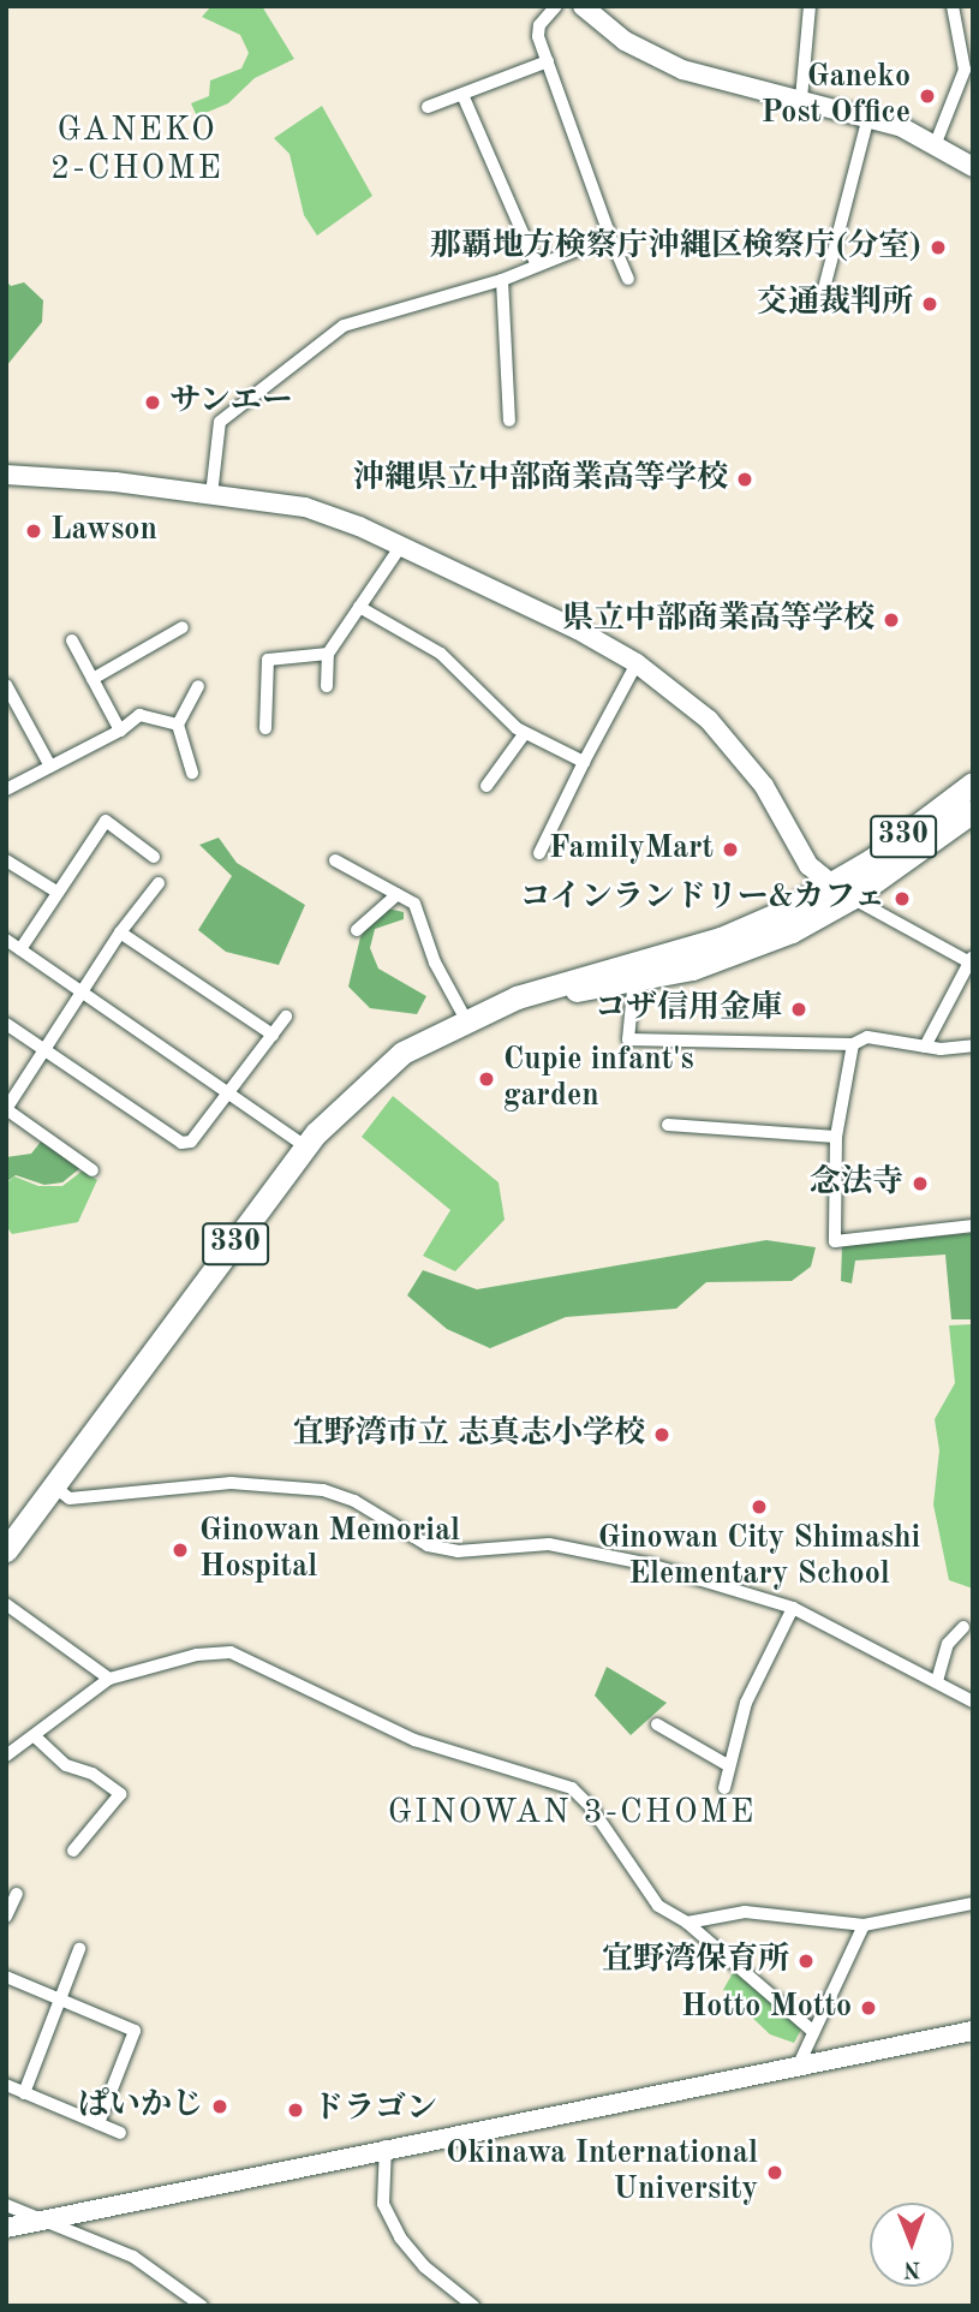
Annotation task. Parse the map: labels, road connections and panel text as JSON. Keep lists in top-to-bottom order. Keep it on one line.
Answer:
{"streets":{"highway":["330"]},"districts":["GANEKO 2-CHOME","GINOWAN 3-CHOME"],"places":["Ganeko Post Office","那覇地方検察庁沖縄区検察庁(分室)","交通裁判所","サンエー","沖縄県立中部商業高等学校","Lawson","県立中部商業高等学校","FamilyMart","コインランドリー&カフェ","コザ信用金庫","Cupie infant's garden","念法寺","宜野湾市立 志真志小学校","Ginowan City Shimashi Elementary School","Ginowan Memorial Hospital","宜野湾保育所","Hotto Motto","ぱいかじ","ドラゴン","Okinawa International University"],"north":"bottom"}
